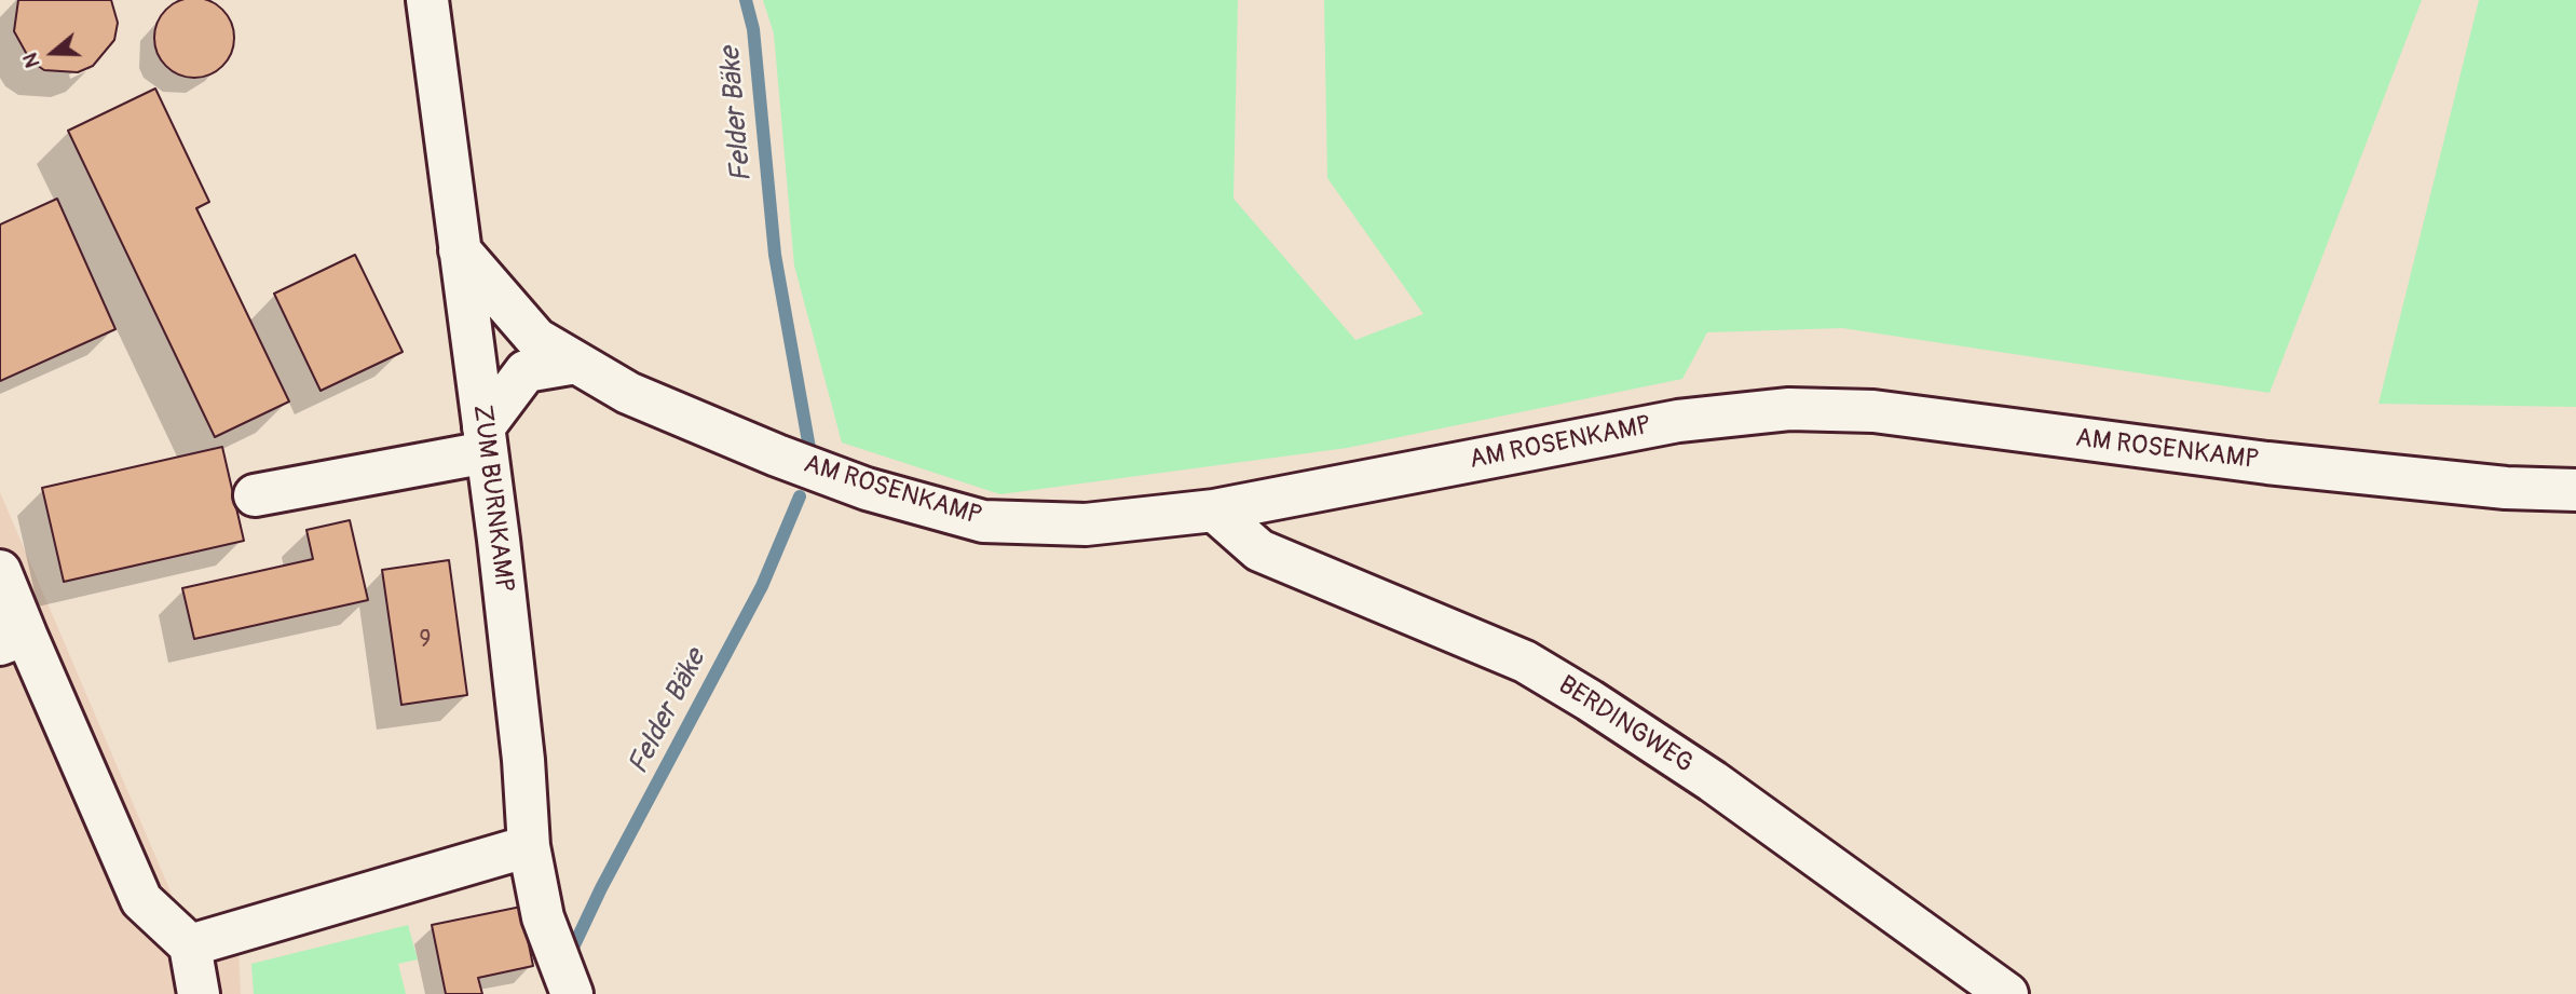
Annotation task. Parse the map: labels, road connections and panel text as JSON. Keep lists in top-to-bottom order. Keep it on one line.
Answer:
{"streets":{"street":["AM ROSENKAMP","ZUM BURNKAMP","BERDINGWEG"]},"crossings":[["AM ROSENKAMP","ZUM BURNKAMP"],["AM ROSENKAMP","BERDINGWEG"]],"water":["Felder Bäke"],"house_numbers":["9"],"north":"left"}
